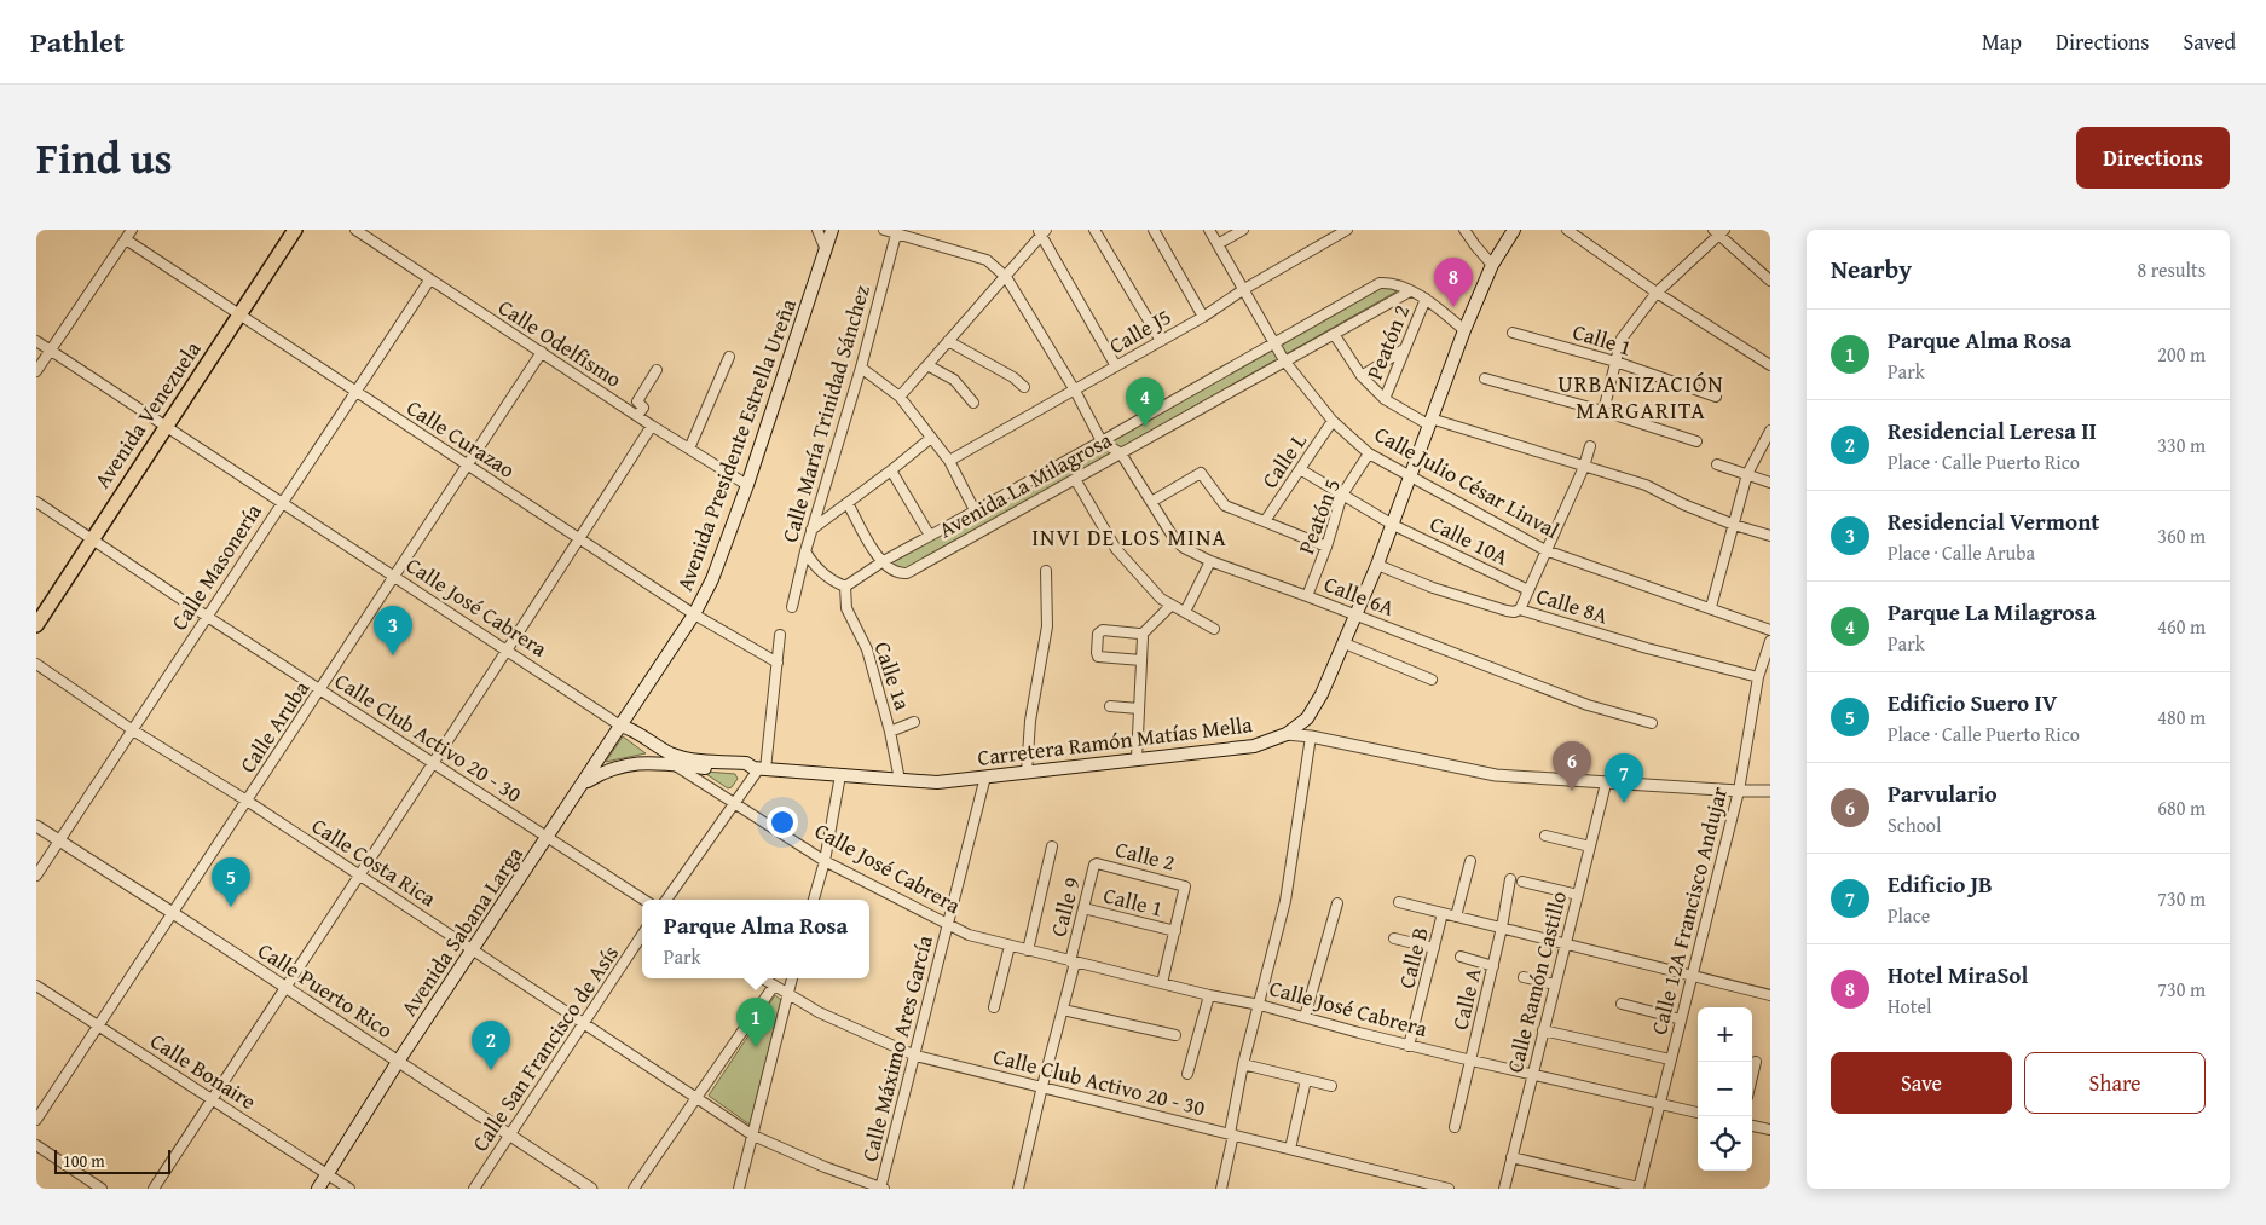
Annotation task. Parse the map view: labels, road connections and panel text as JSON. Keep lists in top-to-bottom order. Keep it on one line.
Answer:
{"streets":{"main road":["Avenida Venezuela","Avenida Presidente Estrella Ureña","Calle José Cabrera","Carretera Ramón Matías Mella","Avenida Sabana Larga"],"street":["Calle J5","Calle 1","Peatón 2","Calle Odelfismo","Calle María Trinidad Sánchez","Calle Curazao","Calle L","Calle Julio César Linval","Avenida La Milagrosa","Peatón 5","Calle 10A","Calle Masonería","Calle 6A","Calle 8A","Calle 1a","Calle Aruba","Calle Club Activo 20 - 30","Calle 2","Calle Costa Rica","Calle 9","Calle 12A Francisco Andujar","Calle B","Calle Ramón Castillo","Calle Puerto Rico","Calle A","Calle San Francisco de Asís","Calle Máximo Ares García","Calle Bonaire"]},"crossings":[["Calle J5","Calle Julio César Linval"],["Calle 1","Calle 2"],["Calle 1","Calle 9"],["Peatón 2","Avenida La Milagrosa"],["Calle Odelfismo","Avenida Presidente Estrella Ureña"],["Calle Odelfismo","Calle Masonería"],["Calle Odelfismo","Calle Aruba"],["Avenida Venezuela","Calle Curazao"],["Avenida Venezuela","Calle José Cabrera"],["Avenida Venezuela","Calle Club Activo 20 - 30"],["Calle Curazao","Avenida Presidente Estrella Ureña"],["Calle Curazao","Calle Masonería"],["Calle Curazao","Calle Aruba"],["Avenida Presidente Estrella Ureña","Avenida Sabana Larga"],["Calle L","Calle Julio César Linval"],["Calle L","Calle 10A"],["Calle Julio César Linval","Avenida La Milagrosa"],["Calle Julio César Linval","Peatón 5"],["Calle Julio César Linval","Carretera Ramón Matías Mella"],["Avenida La Milagrosa","Calle 6A"],["Avenida La Milagrosa","Calle 1a"],["Avenida La Milagrosa","Carretera Ramón Matías Mella"],["Peatón 5","Calle 10A"],["Peatón 5","Calle 6A"],["Calle 10A","Carretera Ramón Matías Mella"],["Calle Masonería","Calle José Cabrera"],["Calle Masonería","Calle Club Activo 20 - 30"],["Calle Masonería","Calle Costa Rica"],["Calle Masonería","Calle Puerto Rico"],["Calle 6A","Carretera Ramón Matías Mella"],["Calle 8A","Carretera Ramón Matías Mella"],["Calle 8A","Calle 12A Francisco Andujar"],["Calle José Cabrera","Calle Aruba"],["Calle José Cabrera","Carretera Ramón Matías Mella"],["Calle José Cabrera","Calle 9"],["Calle José Cabrera","Calle 12A Francisco Andujar"],["Calle José Cabrera","Avenida Sabana Larga"],["Calle José Cabrera","Calle B"],["Calle José Cabrera","Calle Ramón Castillo"],["Calle José Cabrera","Calle A"],["Calle José Cabrera","Calle Máximo Ares García"],["Calle 1a","Carretera Ramón Matías Mella"],["Calle Aruba","Calle Club Activo 20 - 30"],["Calle Aruba","Calle Costa Rica"],["Calle Aruba","Calle Puerto Rico"],["Calle Aruba","Calle Bonaire"],["Calle Club Activo 20 - 30","Calle 9"],["Calle Club Activo 20 - 30","Avenida Sabana Larga"],["Calle Club Activo 20 - 30","Calle Máximo Ares García"],["Carretera Ramón Matías Mella","Avenida Sabana Larga"],["Carretera Ramón Matías Mella","Calle Máximo Ares García"],["Calle 2","Calle 9"],["Calle Costa Rica","Avenida Sabana Larga"],["Calle Costa Rica","Calle San Francisco de Asís"],["Calle Costa Rica","Calle Máximo Ares García"],["Avenida Sabana Larga","Calle Puerto Rico"],["Avenida Sabana Larga","Calle Bonaire"],["Calle Puerto Rico","Calle San Francisco de Asís"]],"districts":["URBANIZACIÓN MARGARITA","INVI DE LOS MINA"],"scale_bar":"100 m","page":{"header":"Pathlet","nav":["Map","Directions","Saved"],"title":"Find us","buttons":["Directions",["Save","Share"]],"heading":["Nearby","8 results"],"pins":["8","4","3","6","7","5","1","2"],"list":[{"mark":"1","name":"Parque Alma Rosa","note":"Park","value":"200 m"},{"mark":"2","name":"Residencial Leresa II","note":"Place · Calle Puerto Rico","value":"330 m"},{"mark":"3","name":"Residencial Vermont","note":"Place · Calle Aruba","value":"360 m"},{"mark":"4","name":"Parque La Milagrosa","note":"Park","value":"460 m"},{"mark":"5","name":"Edificio Suero IV","note":"Place · Calle Puerto Rico","value":"480 m"},{"mark":"6","name":"Parvulario","note":"School","value":"680 m"},{"mark":"7","name":"Edificio JB","note":"Place","value":"730 m"},{"mark":"8","name":"Hotel MiraSol","note":"Hotel","value":"730 m"}],"popup":["Parque Alma Rosa","Park"],"map_buttons":["+","−"],"scale":"100 m"}}
